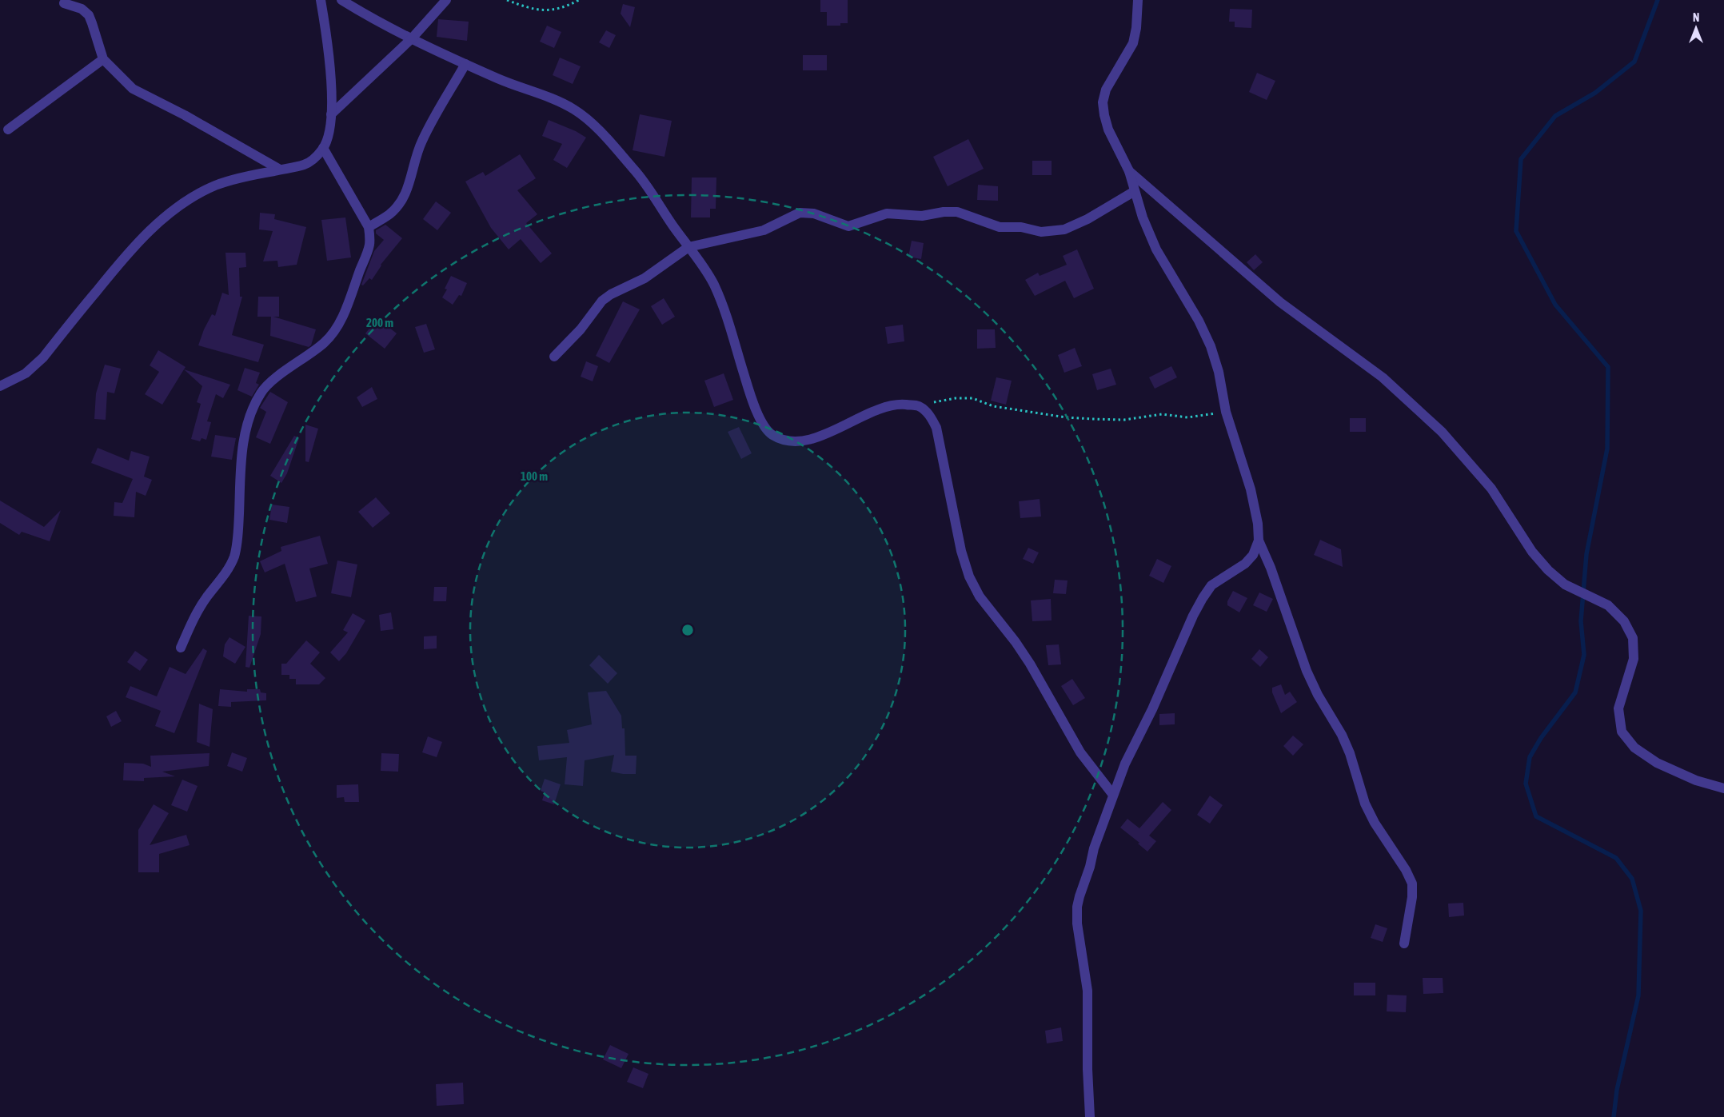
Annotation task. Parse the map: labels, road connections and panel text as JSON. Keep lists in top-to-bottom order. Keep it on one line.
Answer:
{"north":"top","rings":["200 m","100 m"]}
